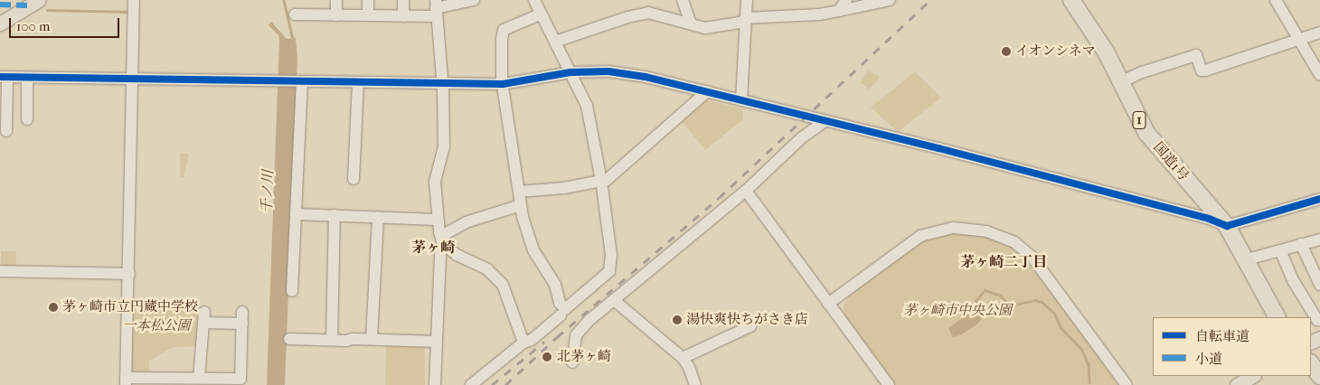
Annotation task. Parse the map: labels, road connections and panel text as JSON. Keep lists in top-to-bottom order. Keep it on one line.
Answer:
{"streets":{"highway":["1","国道1号"]},"districts":["茅ヶ崎","茅ヶ崎二丁目"],"water":["千ノ川"],"parks":["茅ヶ崎市中央公園","一本松公園"],"places":["イオンシネマ","茅ヶ崎市立円蔵中学校","湯快爽快ちがさき店","北茅ヶ崎"],"legend":["自転車道","小道"],"scale_bar":"100 m"}
